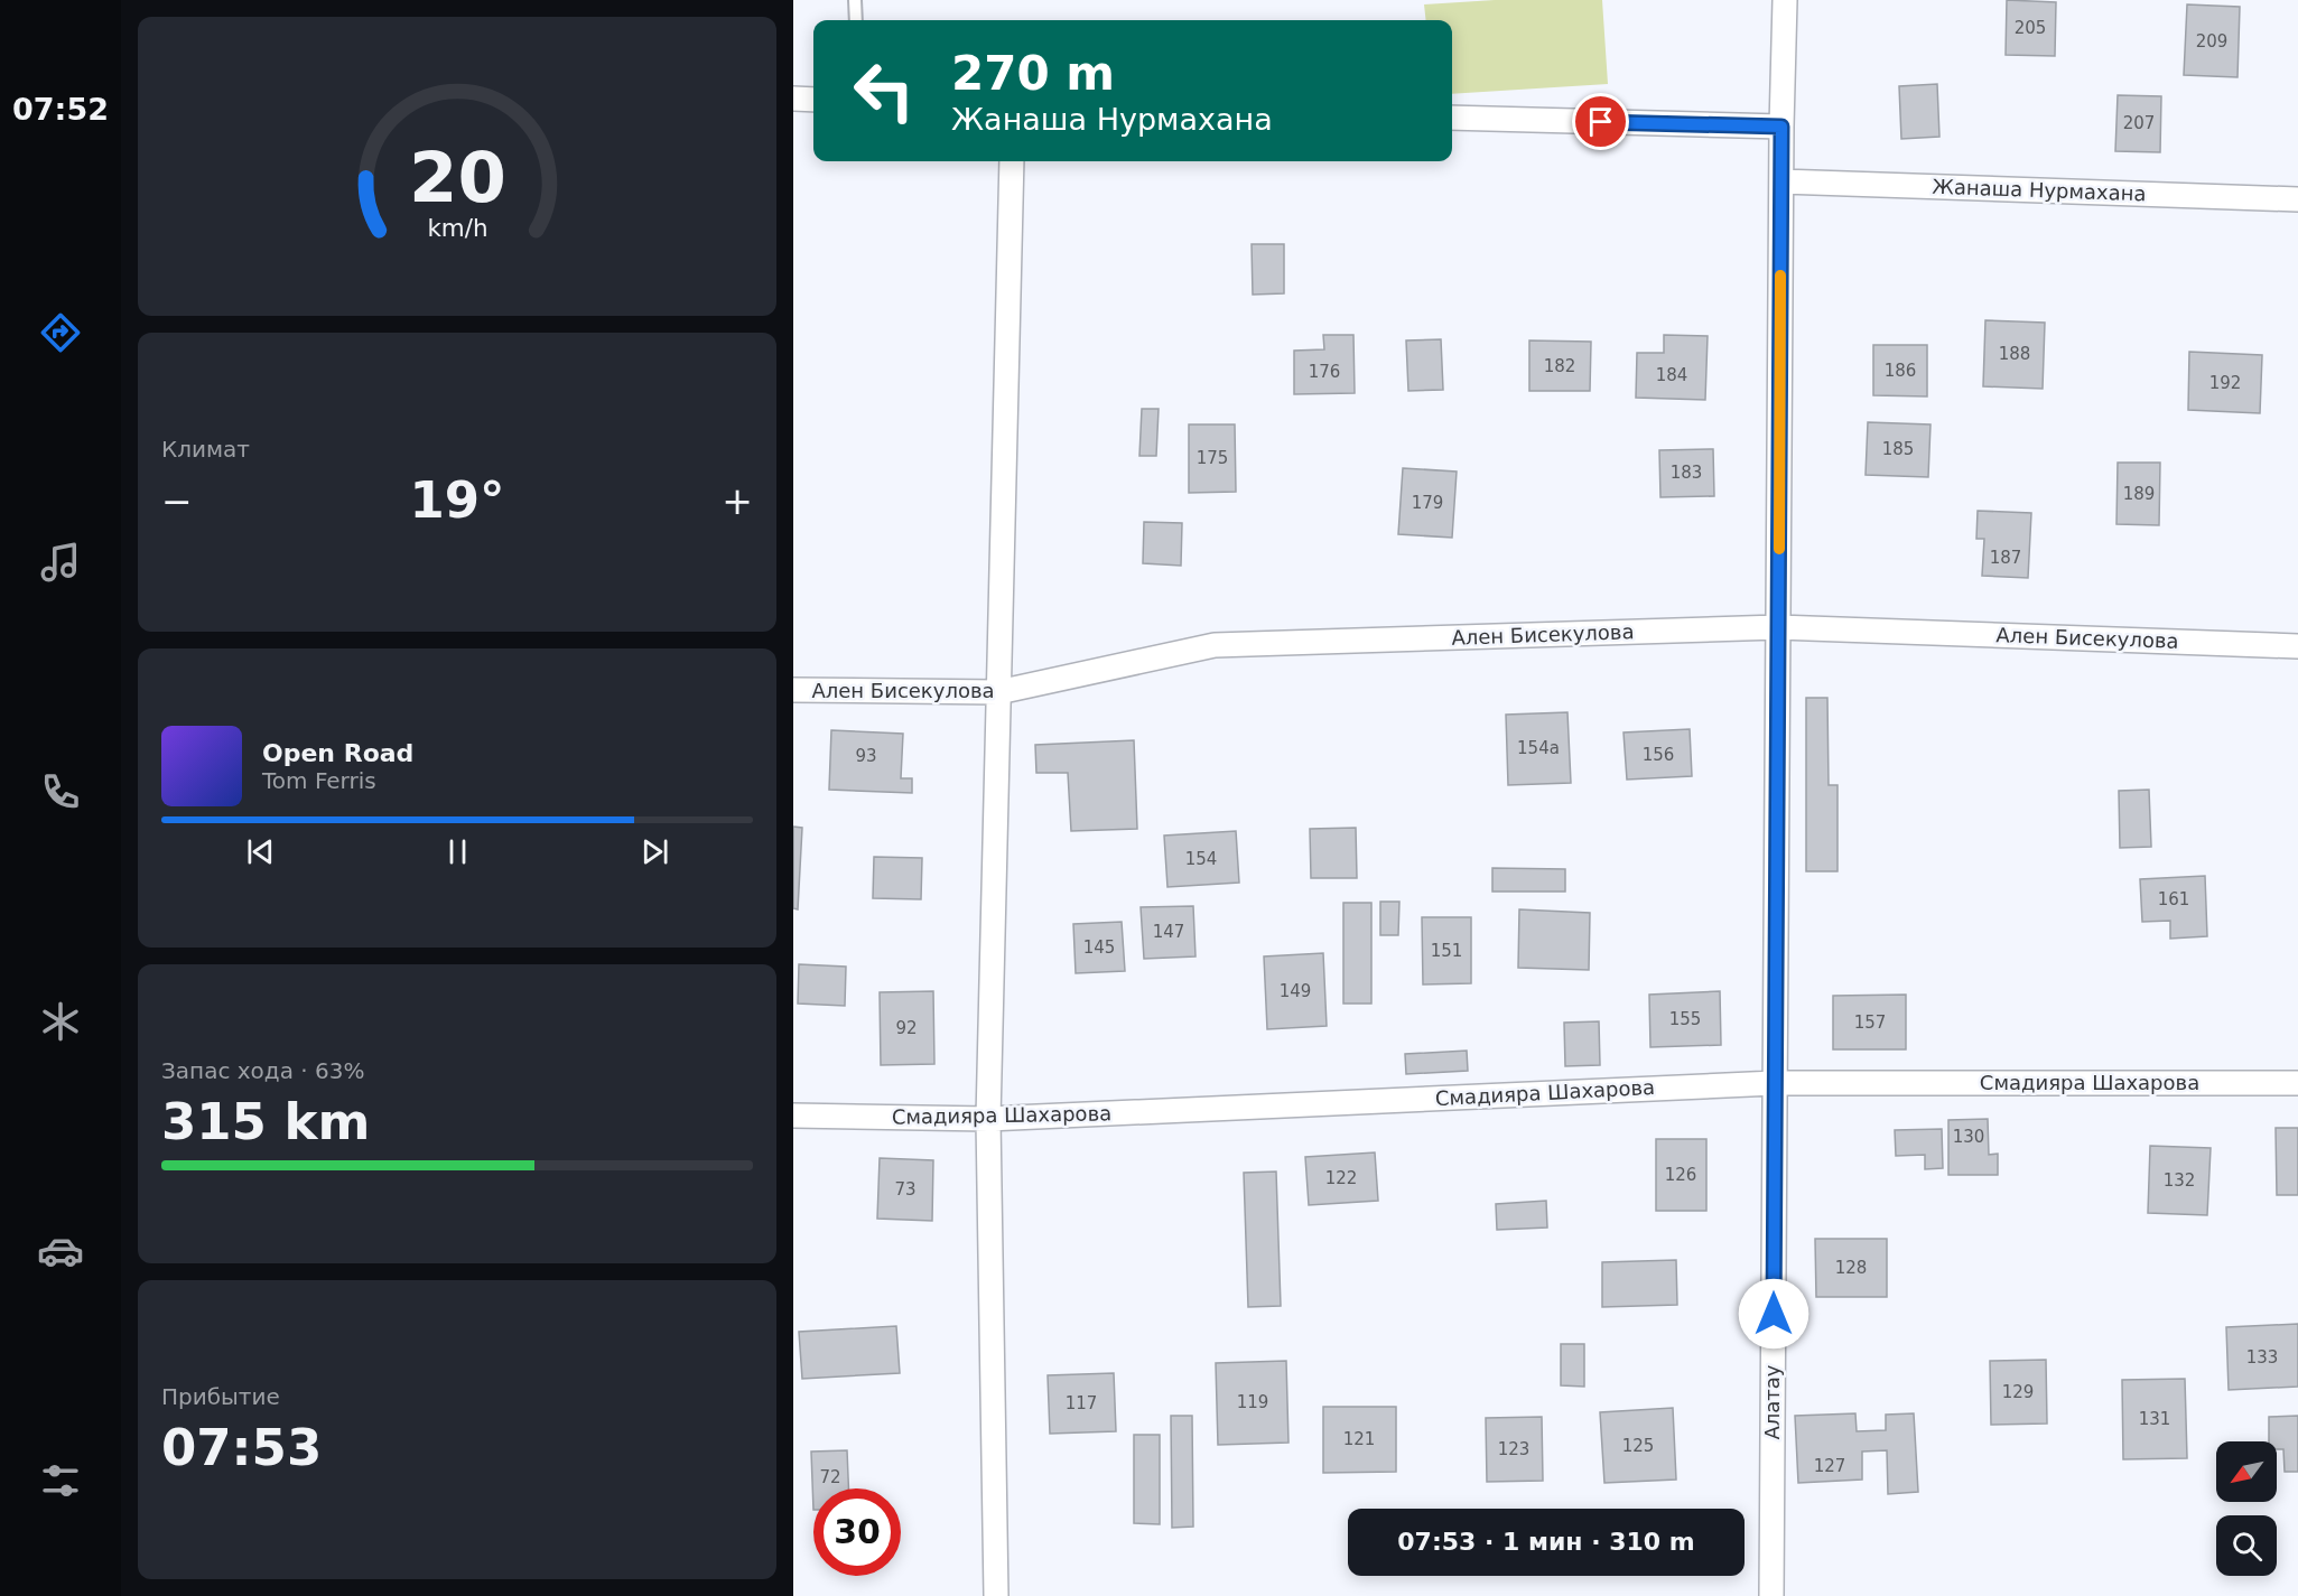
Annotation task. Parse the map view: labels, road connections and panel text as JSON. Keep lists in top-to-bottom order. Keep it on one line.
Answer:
{"streets":{"street":["Жанаша Нурмахана","Ален Бисекулова","Смадияра Шахарова","Алатау"]},"crossings":[["Жанаша Нурмахана","Алатау"],["Ален Бисекулова","Алатау"],["Смадияра Шахарова","Алатау"]],"house_numbers":["205","209","207","188","182","186","176","184","192","185","175","183","189","179","187","154а","156","93","154","161","147","145","151","149","155","157","92","130","126","122","132","73","128","133","129","119","117","131","121","125","123","127","72"],"north":"bottom left","page":{"tabs":"07:52","turn":["270 m","Жанаша Нурмахана"],"tile":["Климат",["Запас хода · 63%","315 km"],["Прибытие","07:53"]],"heat":["−","19°","+"],"song":["Open Road","Tom Ferris"],"limit":"30","trip":"07:53 · 1 мин · 310 m","gauge":["20","km/h"]}}
